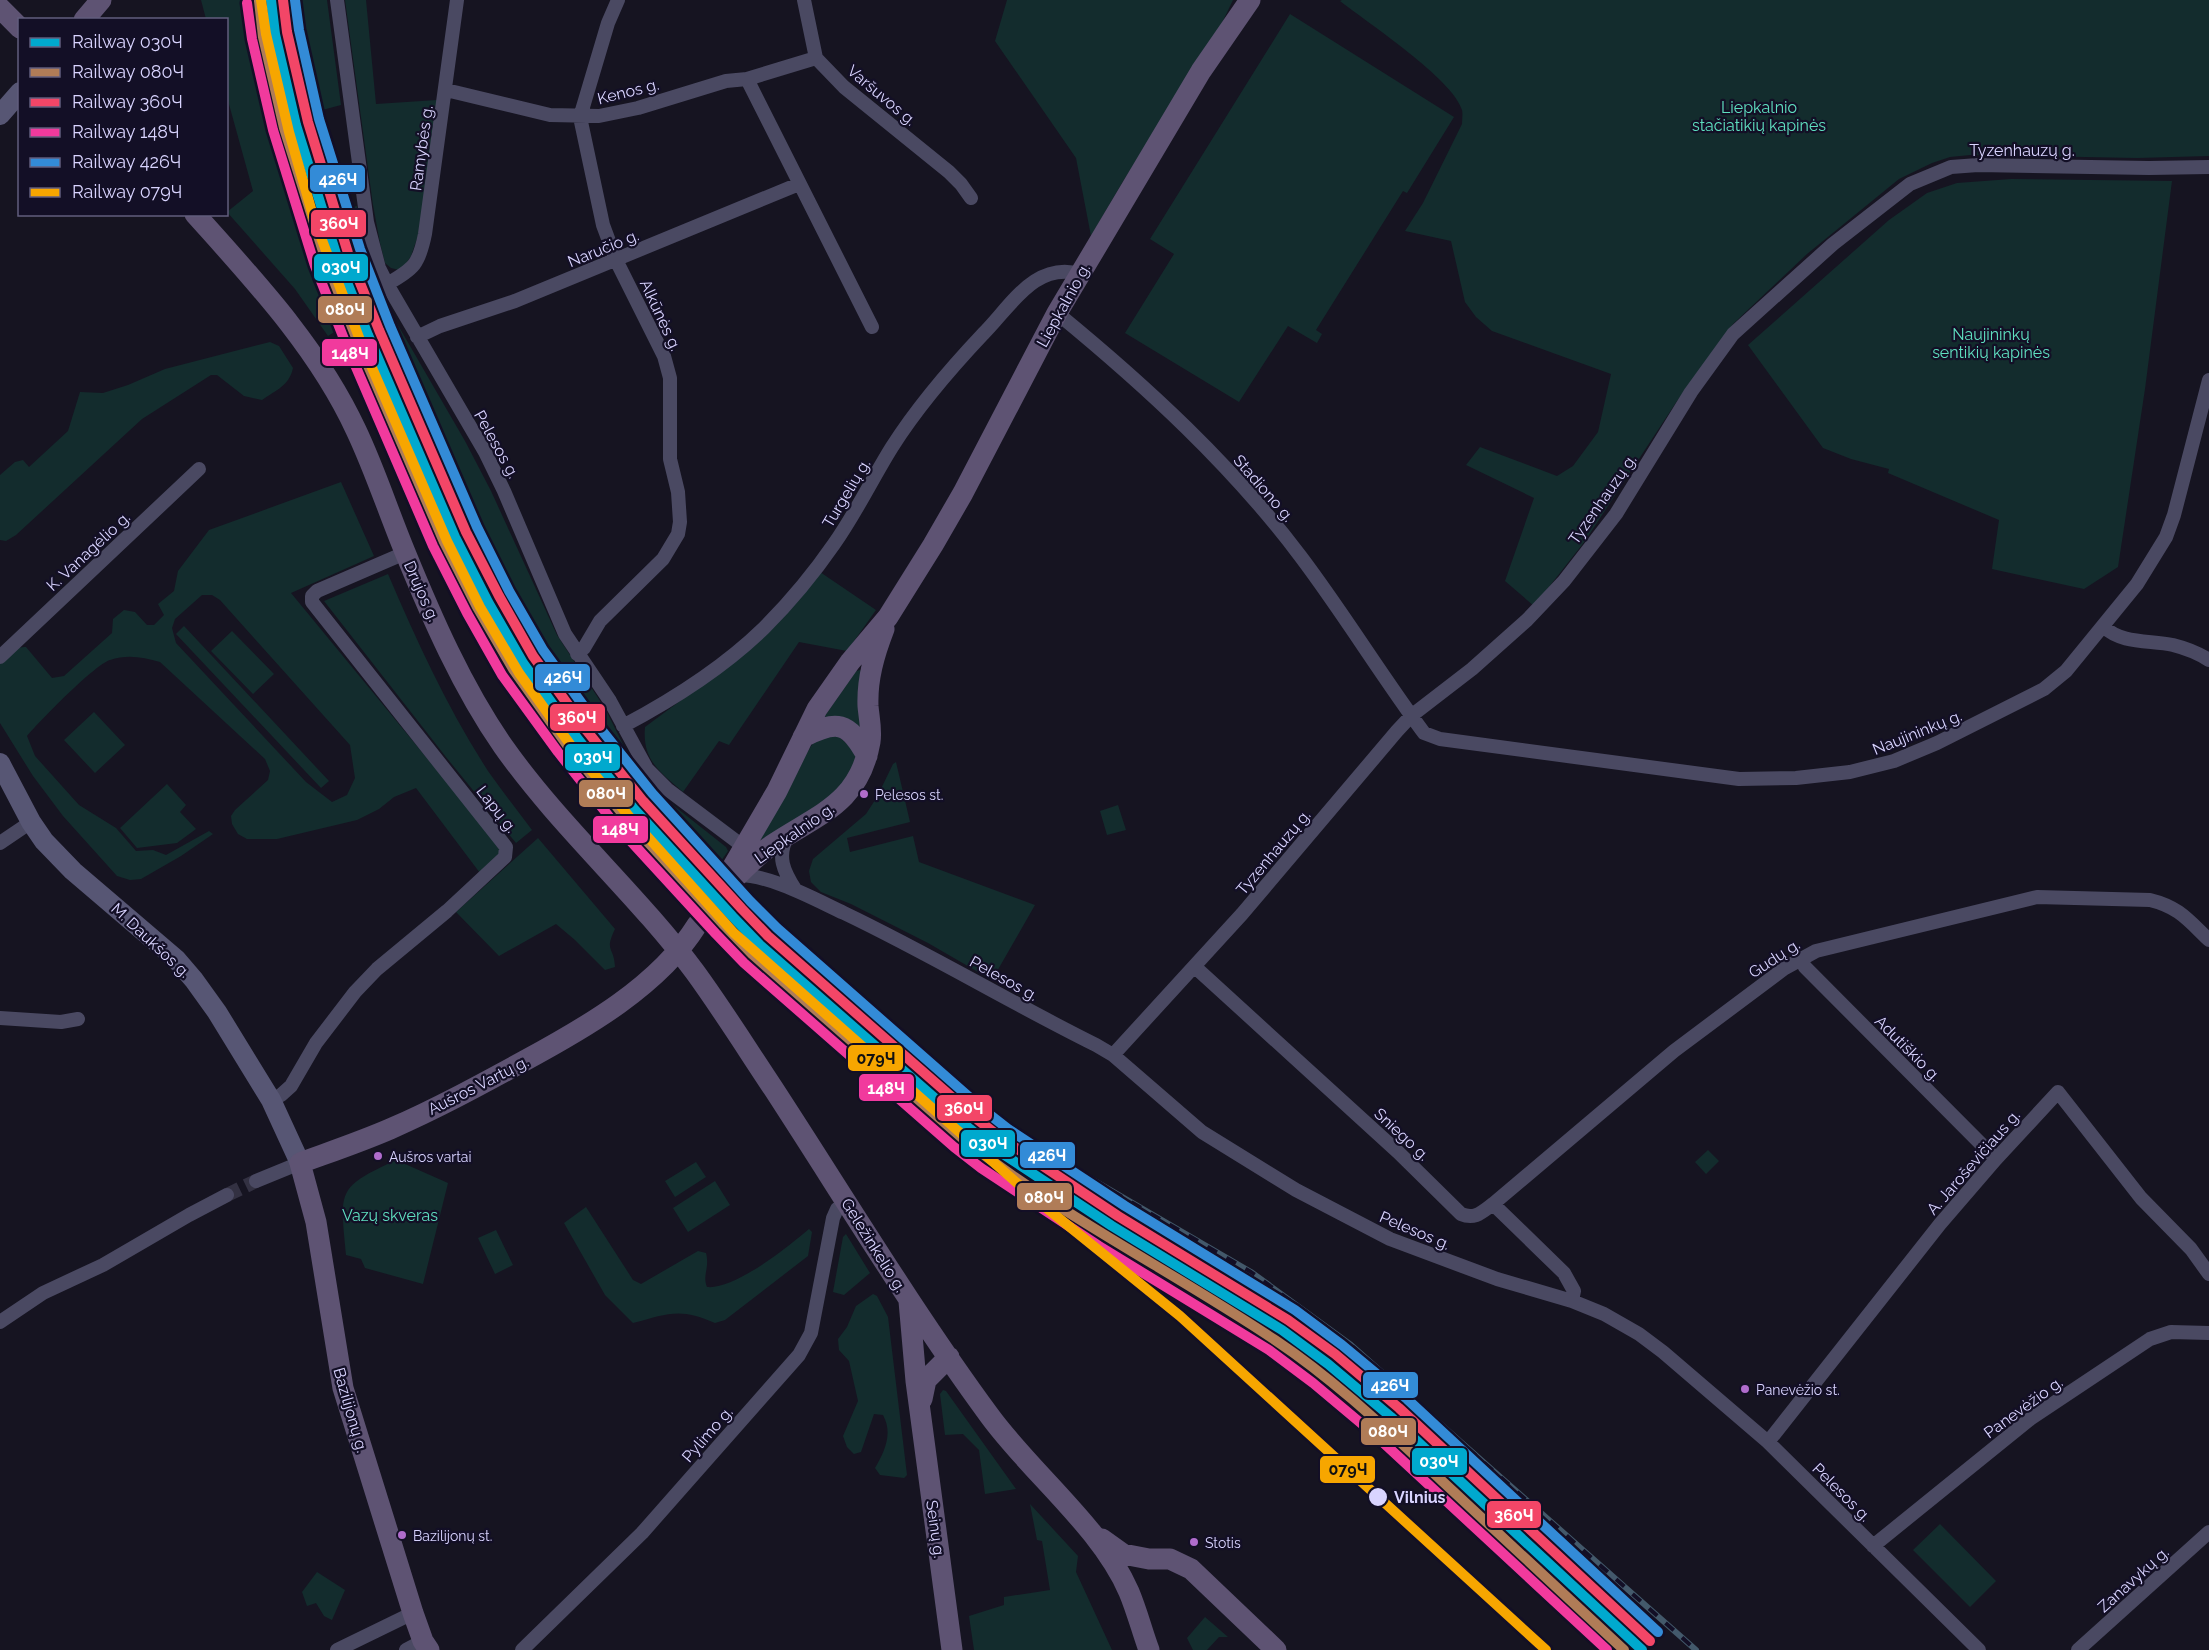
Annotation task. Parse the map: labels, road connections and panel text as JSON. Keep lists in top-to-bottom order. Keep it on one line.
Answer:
{"streets":{"main road":["Liepkalnio g.","Drujos g.","M. Daukšos g.","Aušros Vartų g.","Geležinkelio g.","Bazilijonų g.","Seinų g."],"street":["Kenos g.","Varšuvos g.","Ramybės g.","Tyzenhauzų g.","Naručio g.","Alkūnės g.","Pelesos g.","Stadiono g.","Turgelių g.","K. Vanagėlio g.","Naujininkų g.","Lapų g.","Gudų g.","Adutiškio g.","Sniego g.","A. Jaroševičiaus g.","Panevėžio g.","Pylimo g.","Zanavykų g."]},"crossings":[["Kenos g.","Varšuvos g."],["Kenos g.","Ramybės g."],["Kenos g.","Alkūnės g."],["Ramybės g.","Pelesos g."],["Tyzenhauzų g.","Pelesos g."],["Tyzenhauzų g.","Stadiono g."],["Tyzenhauzų g.","Naujininkų g."],["Tyzenhauzų g.","Sniego g."],["Naručio g.","Alkūnės g."],["Naručio g.","Pelesos g."],["Liepkalnio g.","Pelesos g."],["Liepkalnio g.","Stadiono g."],["Liepkalnio g.","Turgelių g."],["Alkūnės g.","Pelesos g."],["Pelesos g.","Turgelių g."],["Pelesos g.","A. Jaroševičiaus g."],["Pelesos g.","Panevėžio g."],["Stadiono g.","Naujininkų g."],["Drujos g.","Lapų g."],["Drujos g.","Aušros Vartų g."],["Drujos g.","Geležinkelio g."],["Lapų g.","M. Daukšos g."],["M. Daukšos g.","Aušros Vartų g."],["M. Daukšos g.","Bazilijonų g."],["Gudų g.","Adutiškio g."],["Gudų g.","Sniego g."],["Adutiškio g.","A. Jaroševičiaus g."],["Aušros Vartų g.","Geležinkelio g."],["Aušros Vartų g.","Bazilijonų g."],["Geležinkelio g.","Pylimo g."],["Geležinkelio g.","Seinų g."]],"parks":["Liepkalnio stačiatikių kapinės","Naujininkų sentikių kapinės","Vazų skveras"],"places":["Pelesos st.","Aušros vartai","Panevėžio st.","Vilnius","Bazilijonų st.","Stotis"],"lines":["rail line 030Ч","rail line 360Ч","rail line 426Ч","rail line 079Ч","rail line 080Ч","rail line 148Ч"],"legend":["Railway 030Ч","Railway 080Ч","Railway 360Ч","Railway 148Ч","Railway 426Ч","Railway 079Ч"]}
